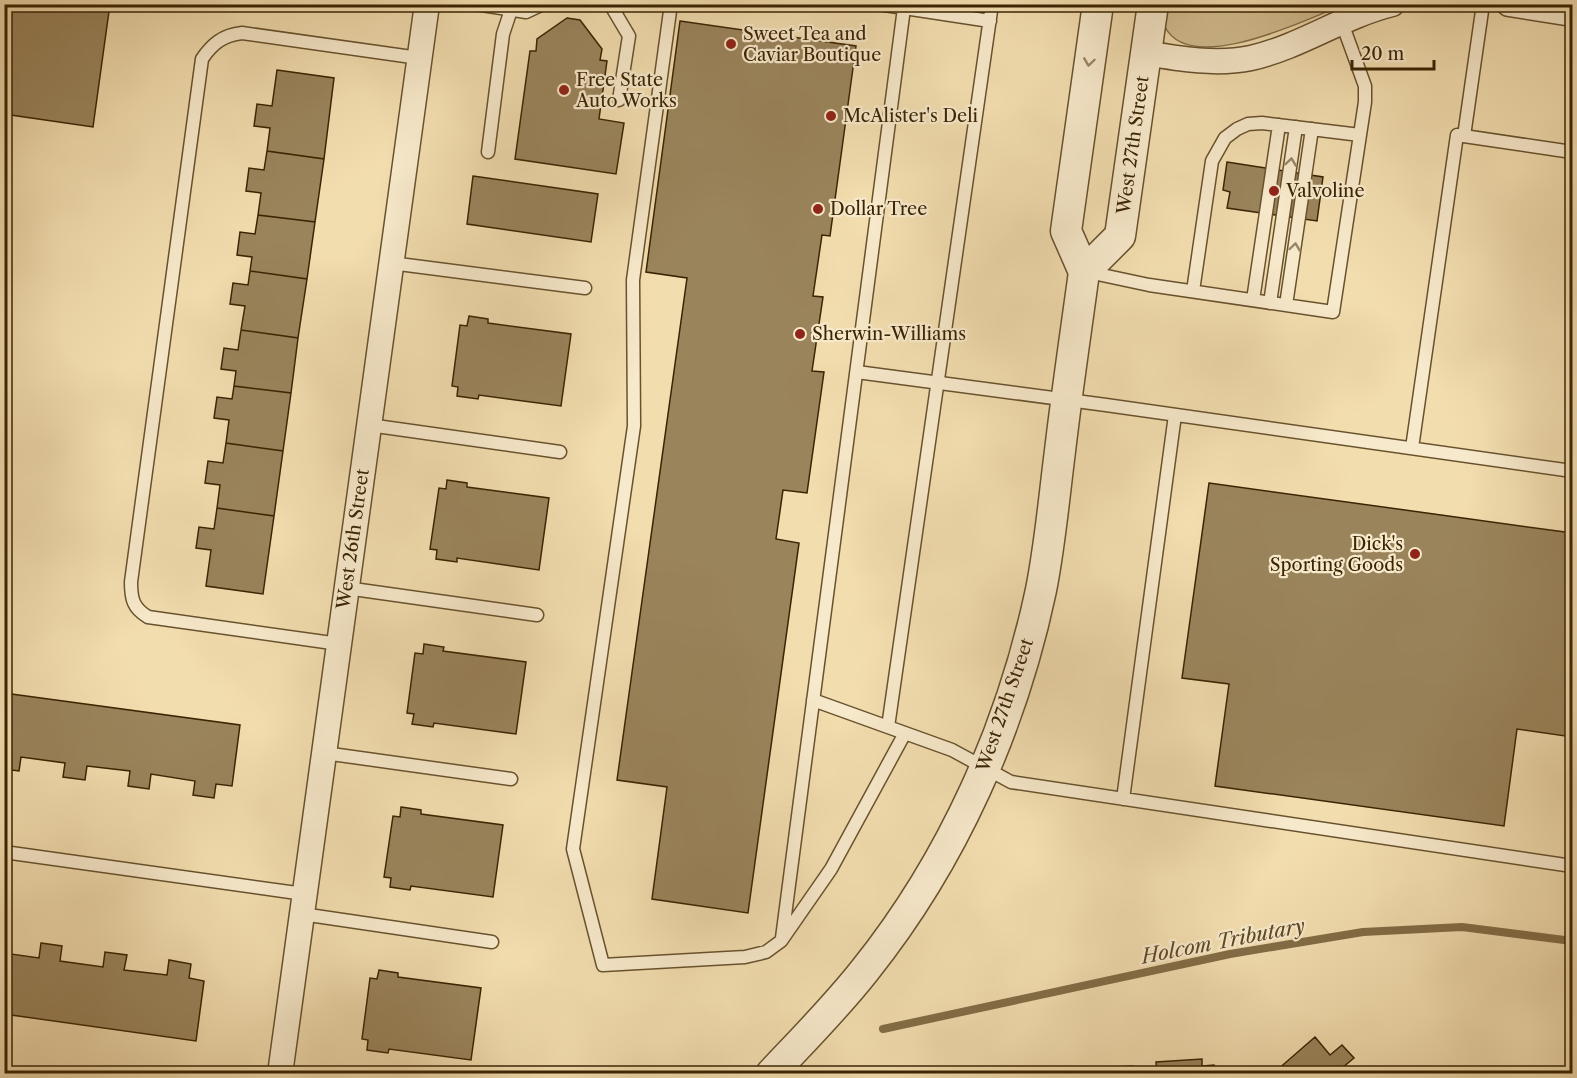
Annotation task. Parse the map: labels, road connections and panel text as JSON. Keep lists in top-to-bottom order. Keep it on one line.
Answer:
{"streets":{"street":["West 27th Street","West 26th Street"]},"water":["Holcom Tributary"],"places":["Sweet Tea and Caviar Boutique","Free State Auto Works","McAlister's Deli","Valvoline","Dollar Tree","Sherwin-Williams","Dick's Sporting Goods"],"scale_bar":"20 m"}
